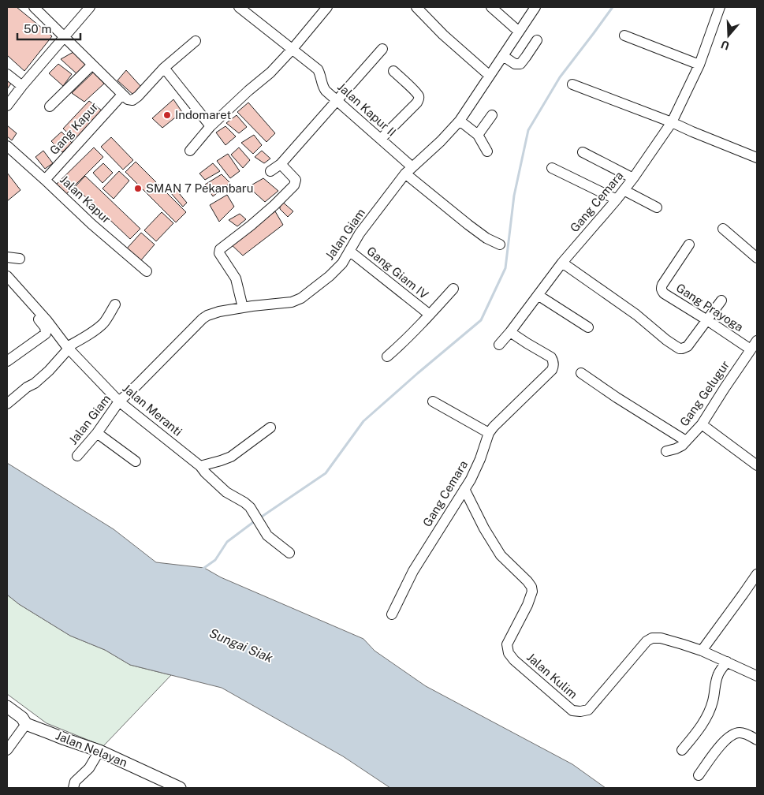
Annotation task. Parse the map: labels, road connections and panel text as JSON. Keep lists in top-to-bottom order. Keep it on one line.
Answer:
{"streets":{"main road":["Jalan Nelayan"],"street":["Jalan Kapur II","Gang Kapur","Jalan Kapur","Gang Cemara","Jalan Giam","Gang Giam IV","Gang Prayoga","Gang Gelugur","Jalan Meranti","Jalan Kulim"]},"crossings":[["Jalan Kapur II","Jalan Giam"],["Gang Kapur","Jalan Kapur"],["Gang Cemara","Jalan Kulim"],["Jalan Giam","Gang Giam IV"],["Jalan Giam","Jalan Meranti"],["Gang Prayoga","Gang Gelugur"]],"water":["Sungai Siak"],"places":["Indomaret","SMAN 7 Pekanbaru"],"scale_bar":"50 m","north":"bottom"}
